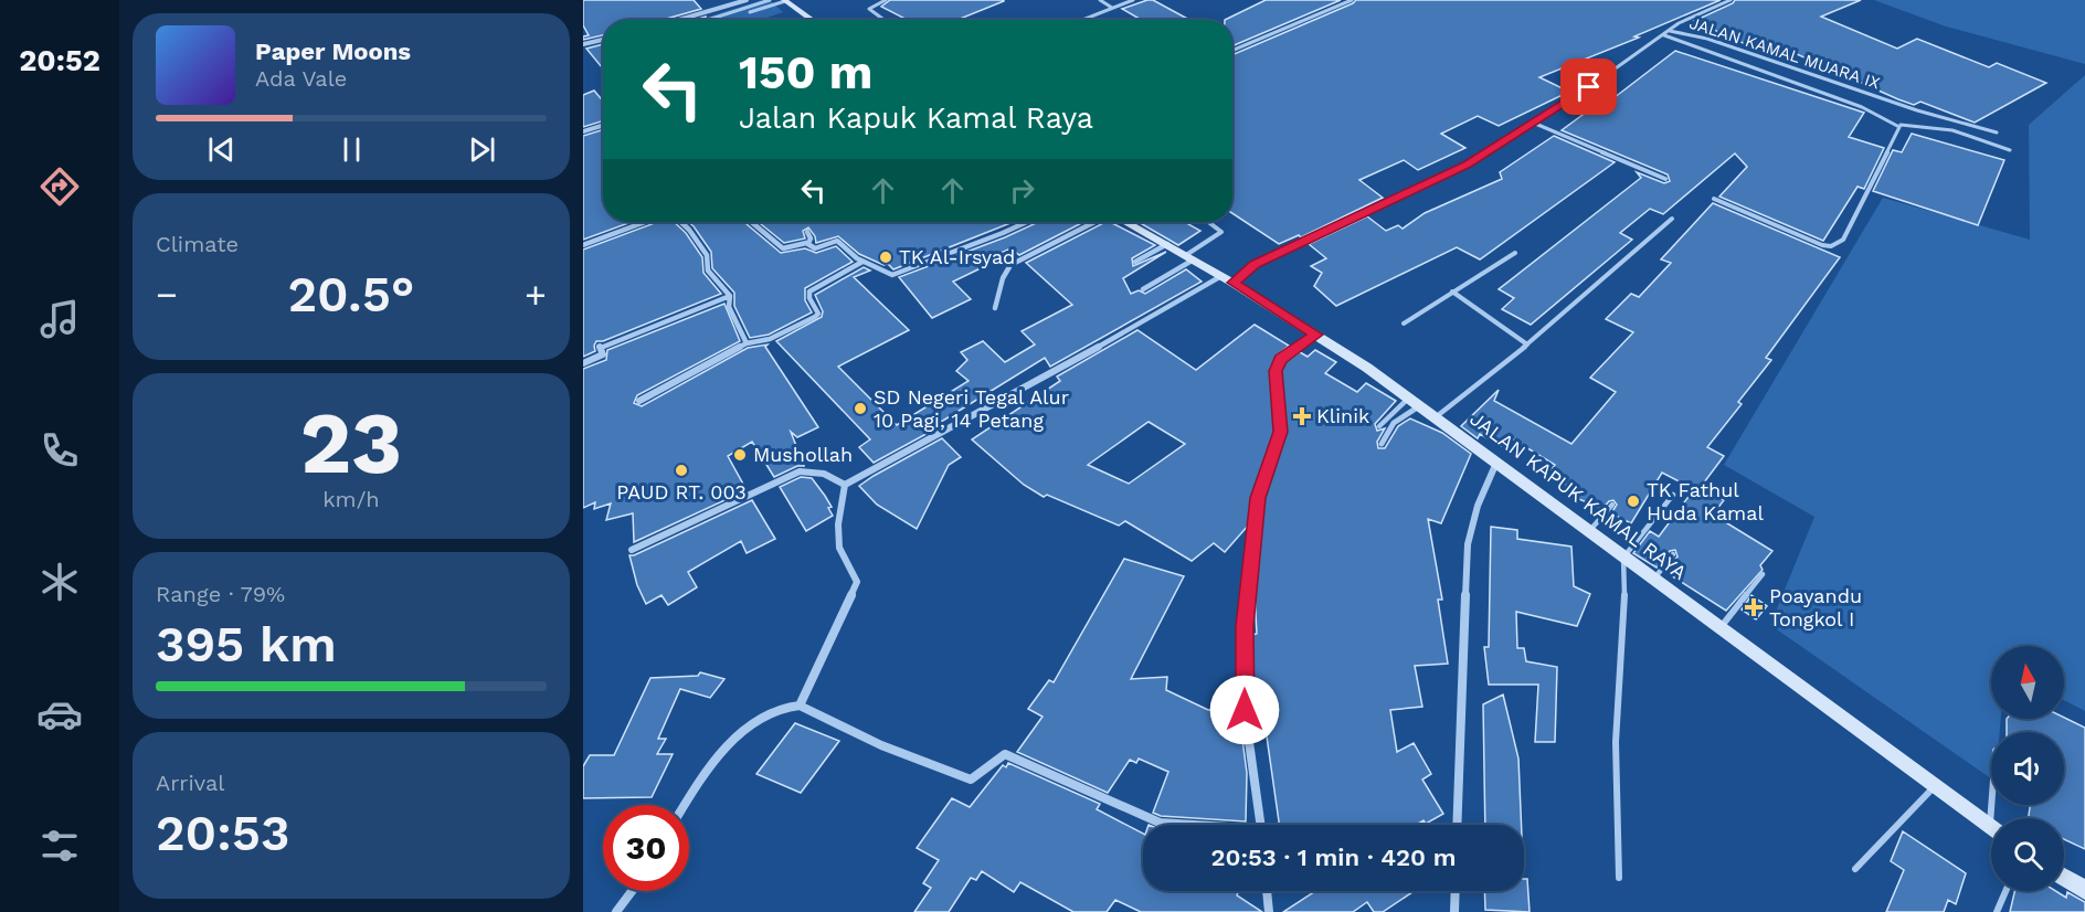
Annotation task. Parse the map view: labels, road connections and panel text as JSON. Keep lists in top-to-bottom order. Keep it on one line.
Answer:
{"streets":{"main road":["JALAN KAPUK KAMAL RAYA"],"lane":["JALAN KAMAL MUARA IX"]},"crossings":[["JALAN KAMAL MUARA IX","JALAN KAPUK KAMAL RAYA"]],"places":{"other":["TK Al-Irsyad","SD Negeri Tegal Alur 10 Pagi, 14 Petang","Mushollah","PAUD RT. 003","TK Fathul Huda Kamal"],"health":["Klinik","Poayandu Tongkol I"]},"north":"top","page":{"tabs":"20:52","turn":["150 m","Jalan Kapuk Kamal Raya"],"song":["Paper Moons","Ada Vale"],"tile":["Climate",["23","km/h"],["Range · 79%","395 km"],["Arrival","20:53"]],"heat":["−","20.5°","+"],"limit":"30","trip":"20:53 · 1 min · 420 m"}}
